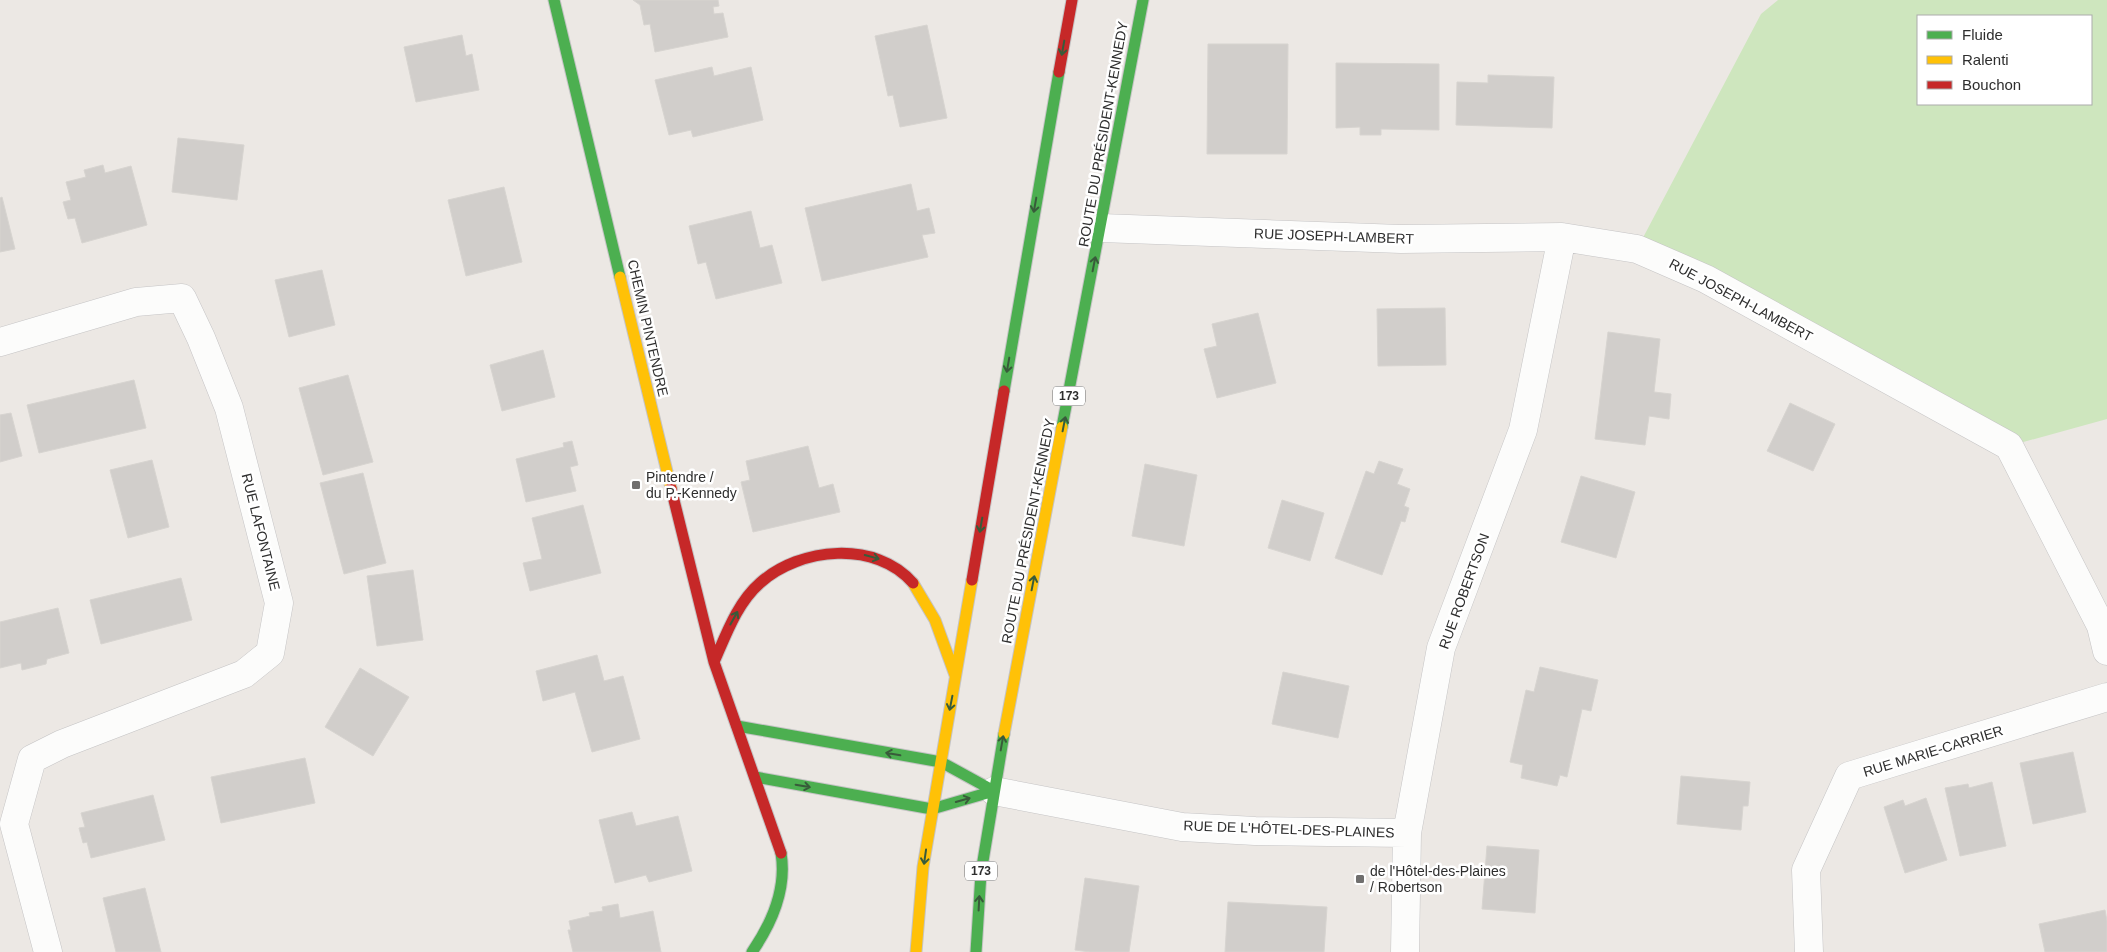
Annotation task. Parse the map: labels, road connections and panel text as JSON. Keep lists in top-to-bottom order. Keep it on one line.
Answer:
{"streets":{"main road":["ROUTE DU PRÉSIDENT-KENNEDY","CHEMIN PINTENDRE","173","RUE DE L'HÔTEL-DES-PLAINES"],"street":["RUE JOSEPH-LAMBERT","RUE LAFONTAINE","RUE ROBERTSON","RUE MARIE-CARRIER"]},"crossings":[["ROUTE DU PRÉSIDENT-KENNEDY","RUE JOSEPH-LAMBERT"],["ROUTE DU PRÉSIDENT-KENNEDY","RUE DE L'HÔTEL-DES-PLAINES"],["RUE JOSEPH-LAMBERT","RUE ROBERTSON"],["CHEMIN PINTENDRE","RUE DE L'HÔTEL-DES-PLAINES"],["RUE ROBERTSON","RUE DE L'HÔTEL-DES-PLAINES"]],"places":{"transit":["Pintendre / du P.-Kennedy","de l'Hôtel-des-Plaines / Robertson"]},"legend":["Fluide","Ralenti","Bouchon"]}
